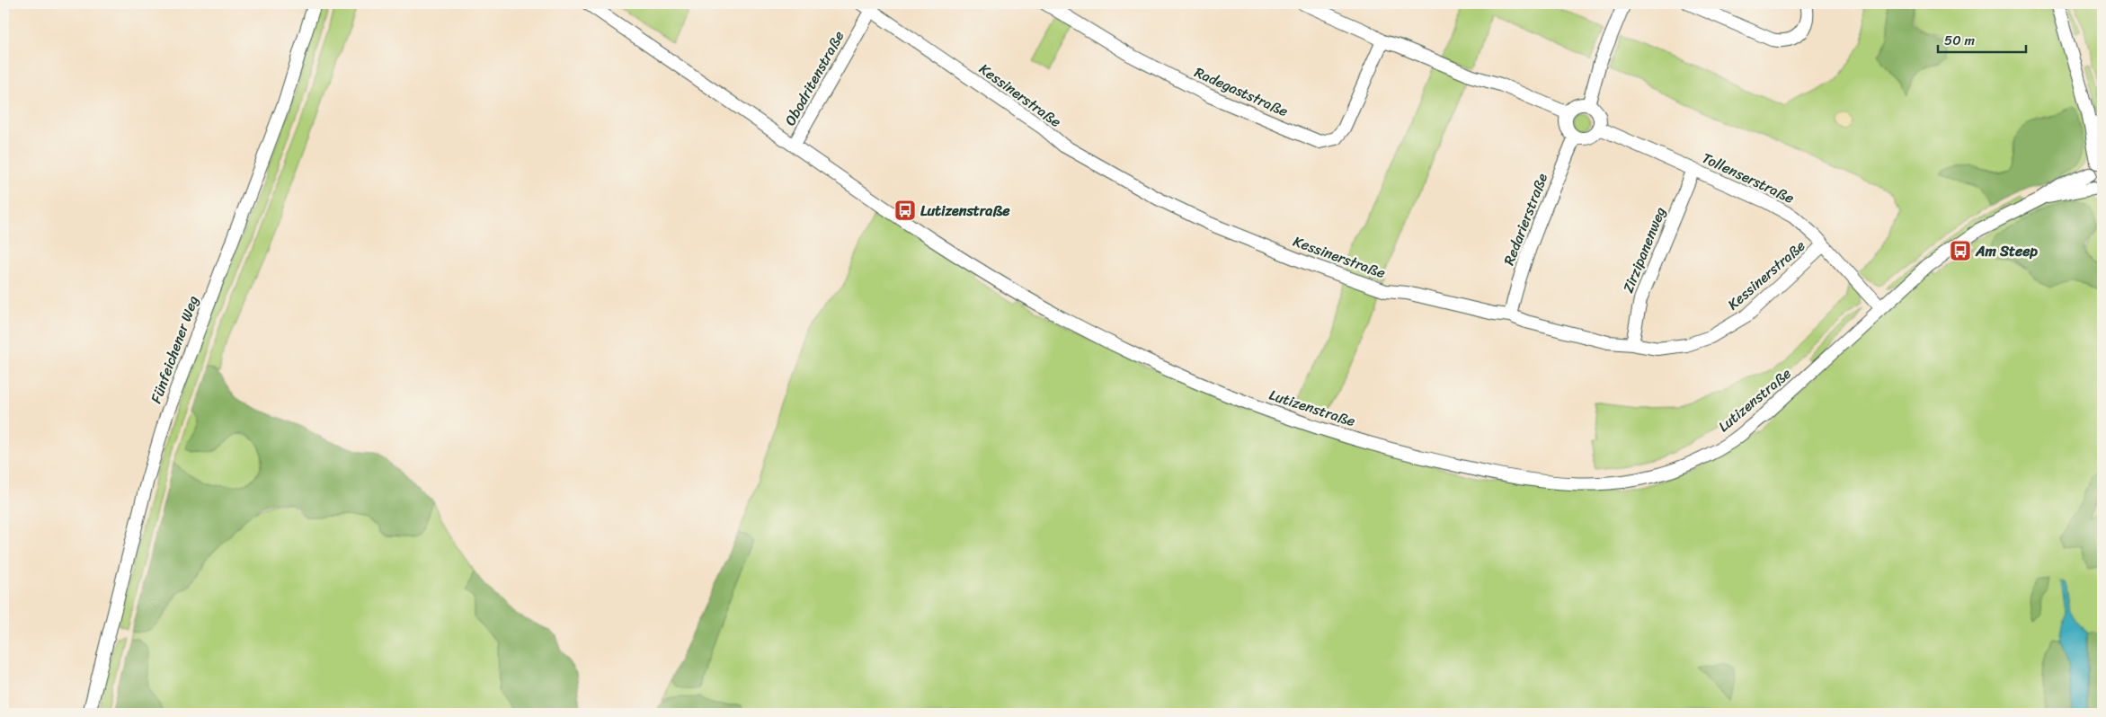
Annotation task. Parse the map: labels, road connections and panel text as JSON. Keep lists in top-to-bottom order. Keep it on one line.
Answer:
{"streets":{"street":["Obodritenstraße","Radegaststraße","Kessinerstraße","Tollenserstraße","Redarierstraße","Zirzipanenweg","Fünfeichener Weg","Lutizenstraße"]},"crossings":[["Obodritenstraße","Kessinerstraße"],["Obodritenstraße","Lutizenstraße"],["Kessinerstraße","Tollenserstraße"],["Kessinerstraße","Redarierstraße"],["Kessinerstraße","Zirzipanenweg"],["Tollenserstraße","Redarierstraße"],["Tollenserstraße","Zirzipanenweg"],["Tollenserstraße","Lutizenstraße"]],"places":{"bus stop":["Lutizenstraße","Am Steep"]},"scale_bar":"50 m"}
